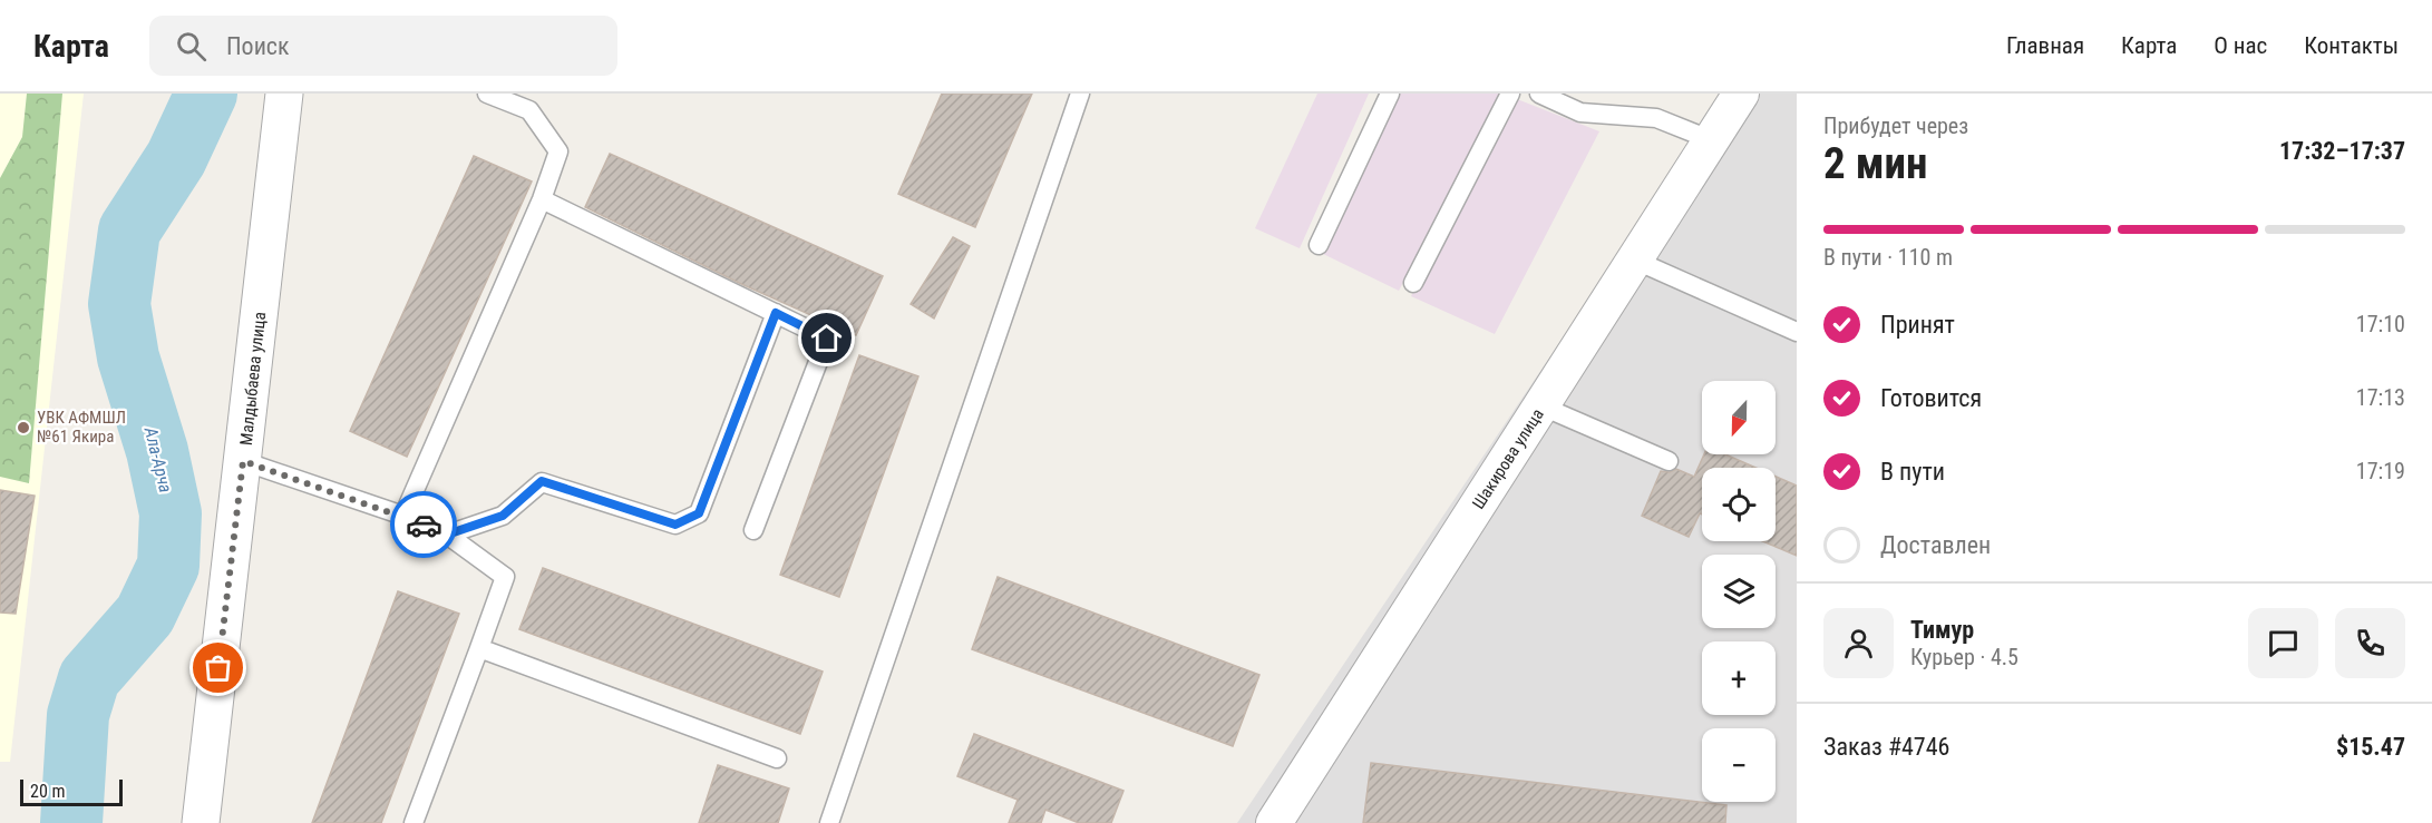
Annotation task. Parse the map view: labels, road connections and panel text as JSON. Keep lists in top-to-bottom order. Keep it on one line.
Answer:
{"streets":{"street":["Малдыбаева улица","Шакирова улица"]},"water":["Ала-Арча"],"places":["УВК АФМШЛ №61 Якира"],"scale_bar":"20 m","north":"bottom","page":{"header":"Карта","search":"Поиск","nav":["Главная","Карта","О нас","Контакты"],"heading":["2 мин","Прибудет через","17:32–17:37"],"panel":["Тимур","Курьер · 4.5","Заказ #4746","$15.47"],"bar":"В пути · 110 m","list":[["Принят","17:10"],["Готовится","17:13"],["В пути","17:19"],"Доставлен"],"map_buttons":["+","−"],"scale":"20 m"}}
